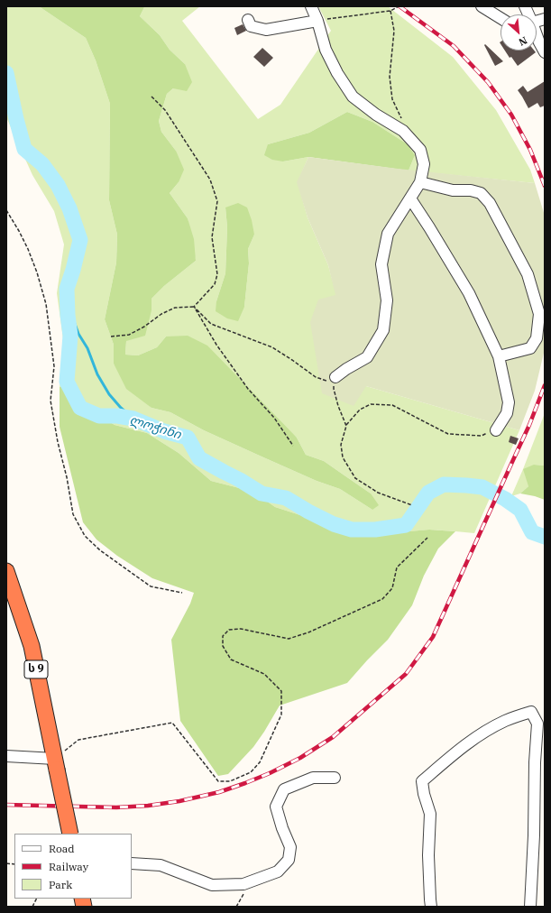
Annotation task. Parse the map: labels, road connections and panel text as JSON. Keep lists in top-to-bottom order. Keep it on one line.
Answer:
{"streets":{"highway":["ს 9"]},"water":["ლოჭინი"],"legend":["Road","Railway","Park"],"north":"bottom right"}
